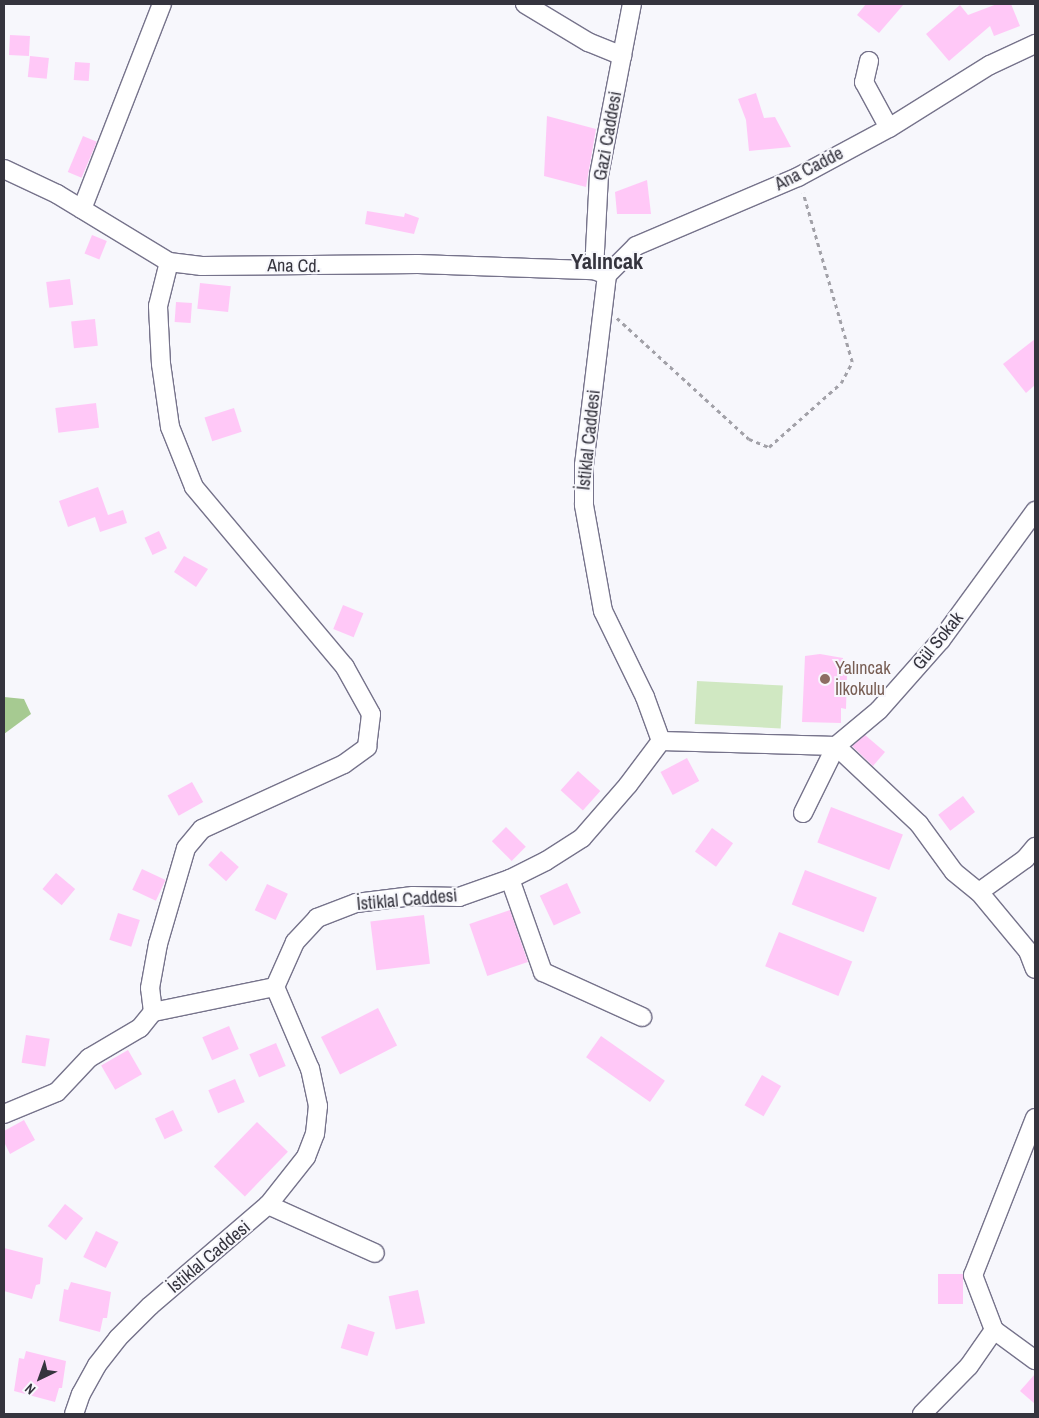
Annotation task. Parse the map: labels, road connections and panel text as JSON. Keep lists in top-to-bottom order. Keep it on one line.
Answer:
{"streets":{"street":["Gazi Caddesi","Ana Cadde","Ana Cd.","İstiklal Caddesi","Gül Sokak"]},"crossings":[["Gazi Caddesi","Ana Cadde"],["Gazi Caddesi","Ana Cd."],["Ana Cadde","Ana Cd."]],"districts":["Yalıncak"],"places":["Yalıncak İlkokulu"],"north":"bottom left"}
